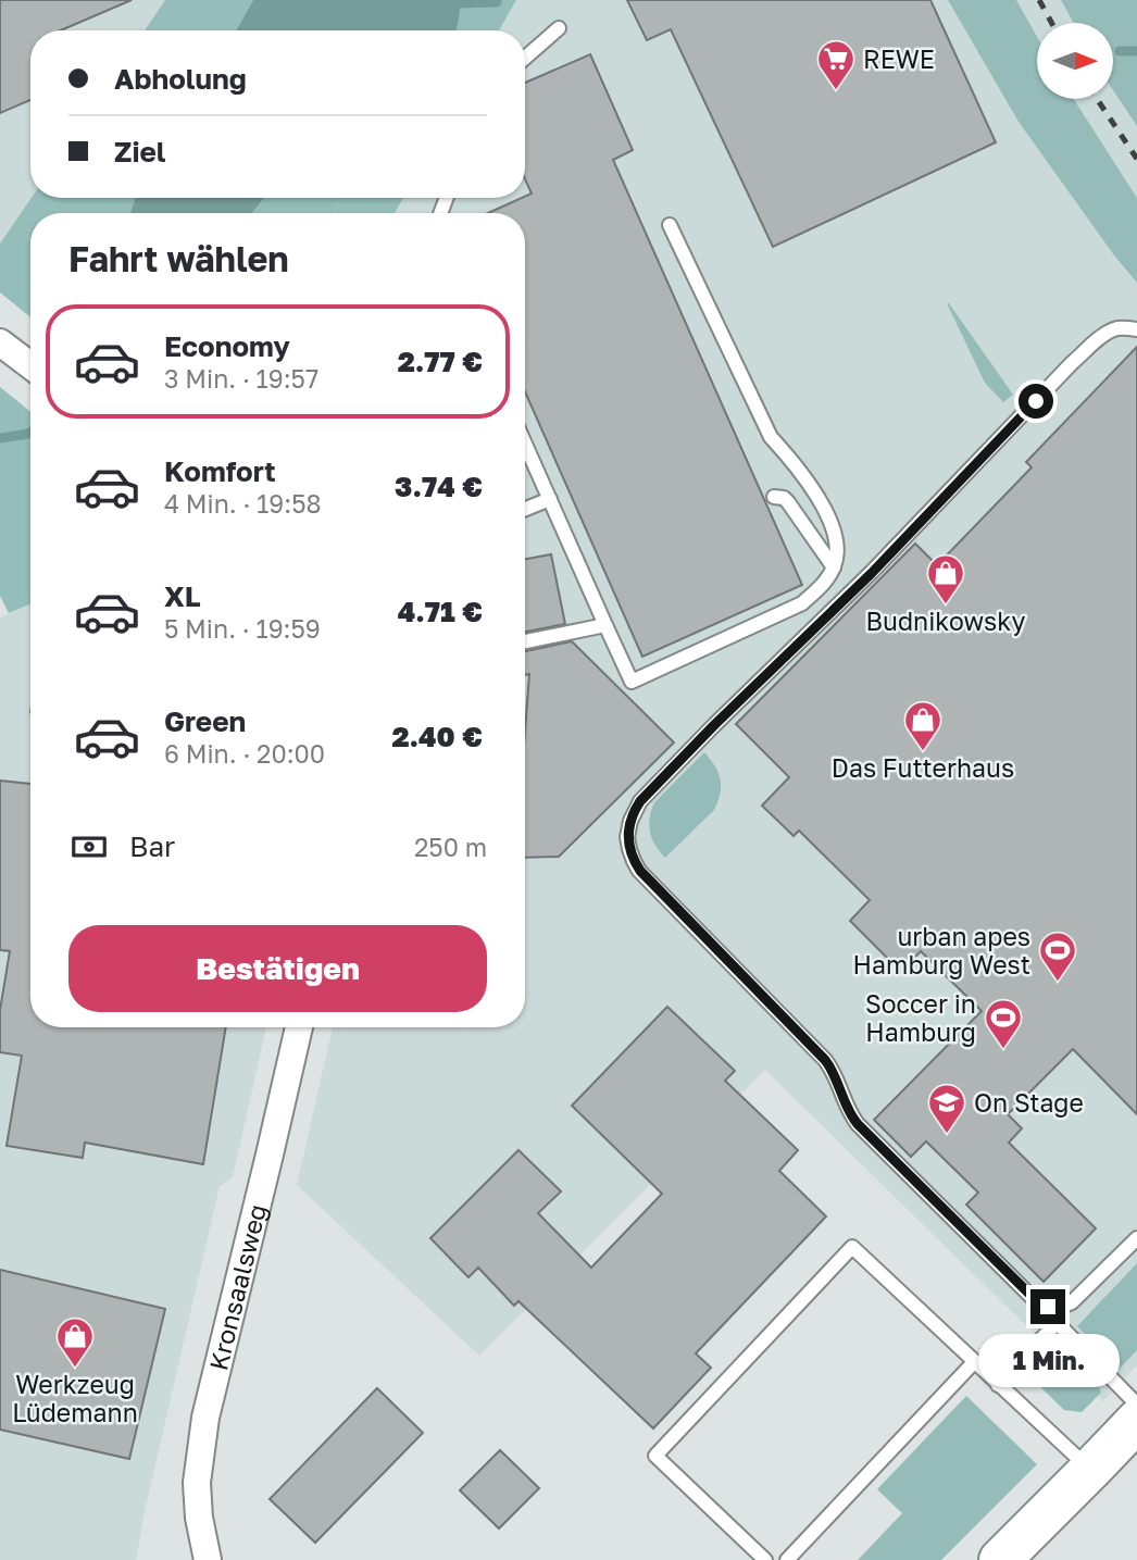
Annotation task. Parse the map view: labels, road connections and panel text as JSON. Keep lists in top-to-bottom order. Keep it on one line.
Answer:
{"streets":{"street":["Kronsaalsweg"]},"places":{"supermarket":["REWE"],"shop":["Budnikowsky","Das Futterhaus","Werkzeug Lüdemann"],"sports":["urban apes Hamburg West","Soccer in Hamburg"],"school or university":["On Stage"]},"north":"right","page":{"banner":["Abholung","Ziel"],"heading":"Fahrt wählen","list":[{"name":"Economy","note":"3 Min. · 19:57","value":"2.77 €"},{"name":"Komfort","note":"4 Min. · 19:58","value":"3.74 €"},{"name":"XL","note":"5 Min. · 19:59","value":"4.71 €"},{"name":"Green","note":"6 Min. · 20:00","value":"2.40 €"}],"pay":["Bar","250 m"],"buttons":"Bestätigen","bubble":"1 Min."}}
